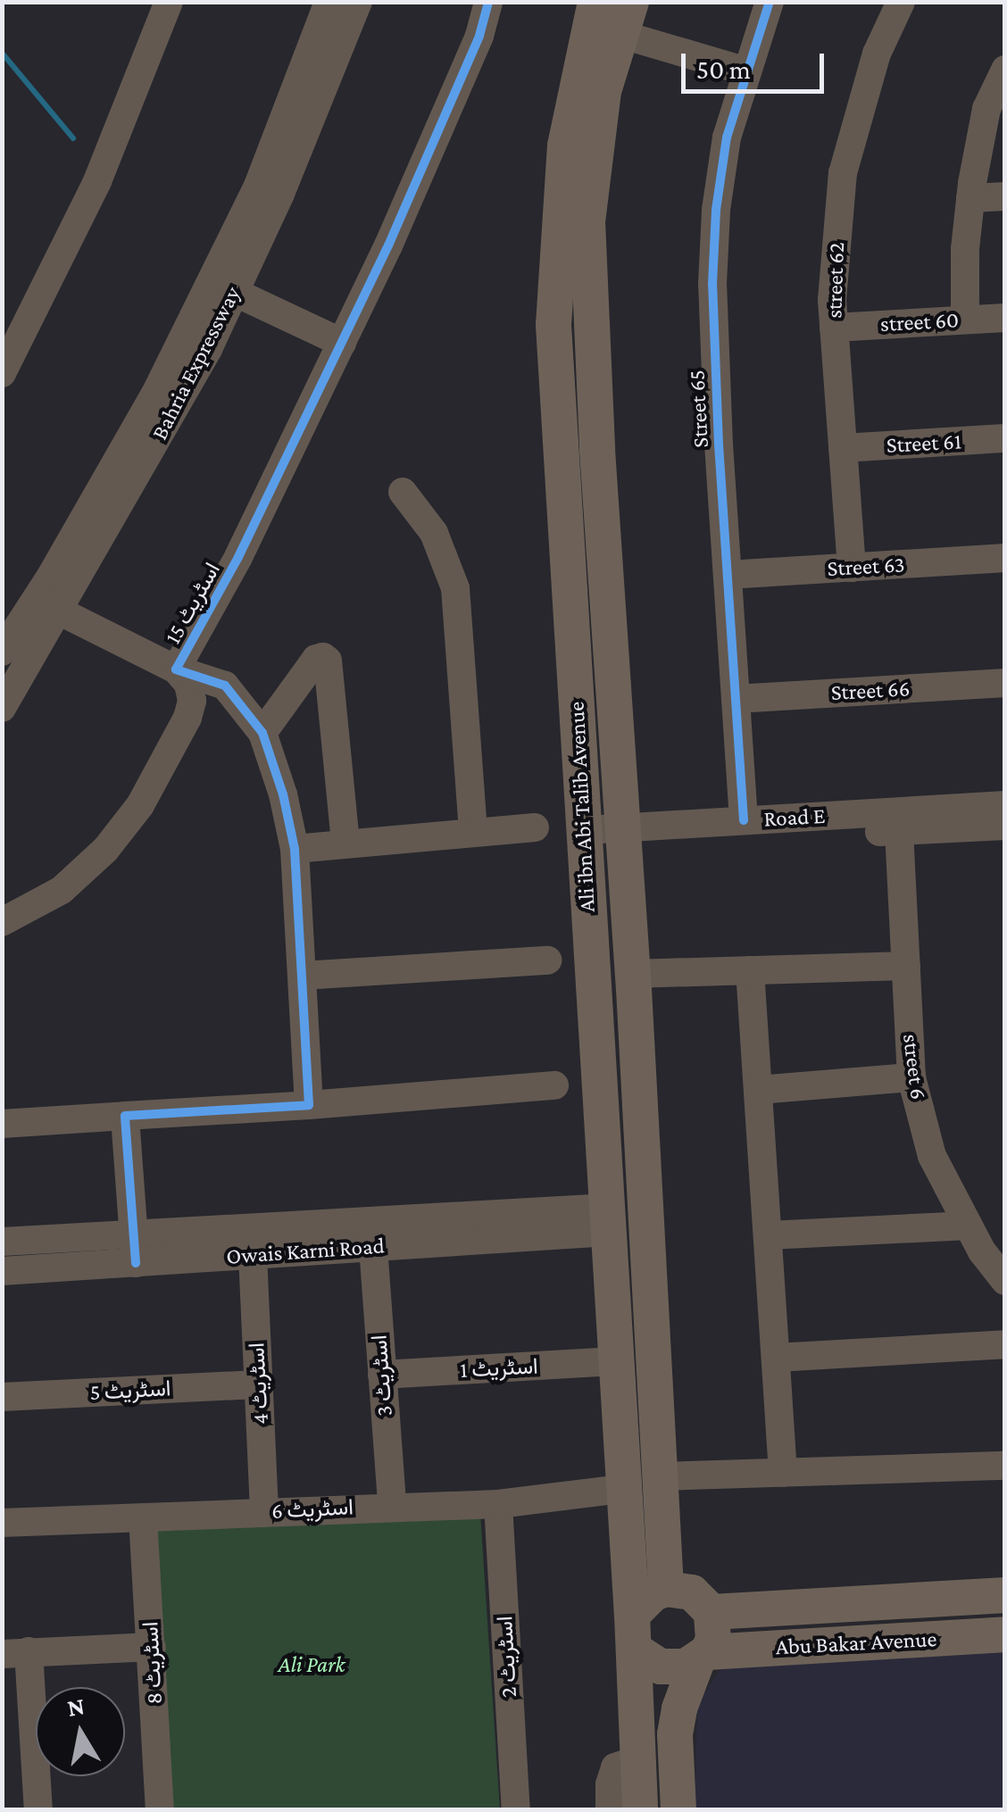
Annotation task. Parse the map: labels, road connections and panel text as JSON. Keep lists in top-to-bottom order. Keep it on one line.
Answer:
{"streets":{"main road":["Ali ibn Abi Talib Avenue","Abu Bakar Avenue"],"street":["street 62","street 60","Bahria Expressway","Street 65","Street 61","Street 63","اسٹریٹ 15","Street 66","Road E","street 6","Owais Karni Road","اسٹریٹ 1","اسٹریٹ 3","اسٹریٹ 4","اسٹریٹ 5","اسٹریٹ 6","اسٹریٹ 2","اسٹریٹ 8"]},"crossings":[["street 62","street 60"],["street 62","Street 61"],["street 62","Street 63"],["Street 65","Street 63"],["Street 65","Street 66"],["Street 65","Road E"],["Ali ibn Abi Talib Avenue","Road E"],["Ali ibn Abi Talib Avenue","Owais Karni Road"],["Ali ibn Abi Talib Avenue","اسٹریٹ 1"],["Ali ibn Abi Talib Avenue","اسٹریٹ 6"],["Ali ibn Abi Talib Avenue","Abu Bakar Avenue"],["Road E","street 6"],["Owais Karni Road","اسٹریٹ 3"],["Owais Karni Road","اسٹریٹ 4"],["اسٹریٹ 1","اسٹریٹ 3"],["اسٹریٹ 3","اسٹریٹ 6"],["اسٹریٹ 4","اسٹریٹ 5"],["اسٹریٹ 4","اسٹریٹ 6"],["اسٹریٹ 6","اسٹریٹ 2"],["اسٹریٹ 6","اسٹریٹ 8"]],"parks":["Ali Park"],"scale_bar":"50 m","north":"top"}
